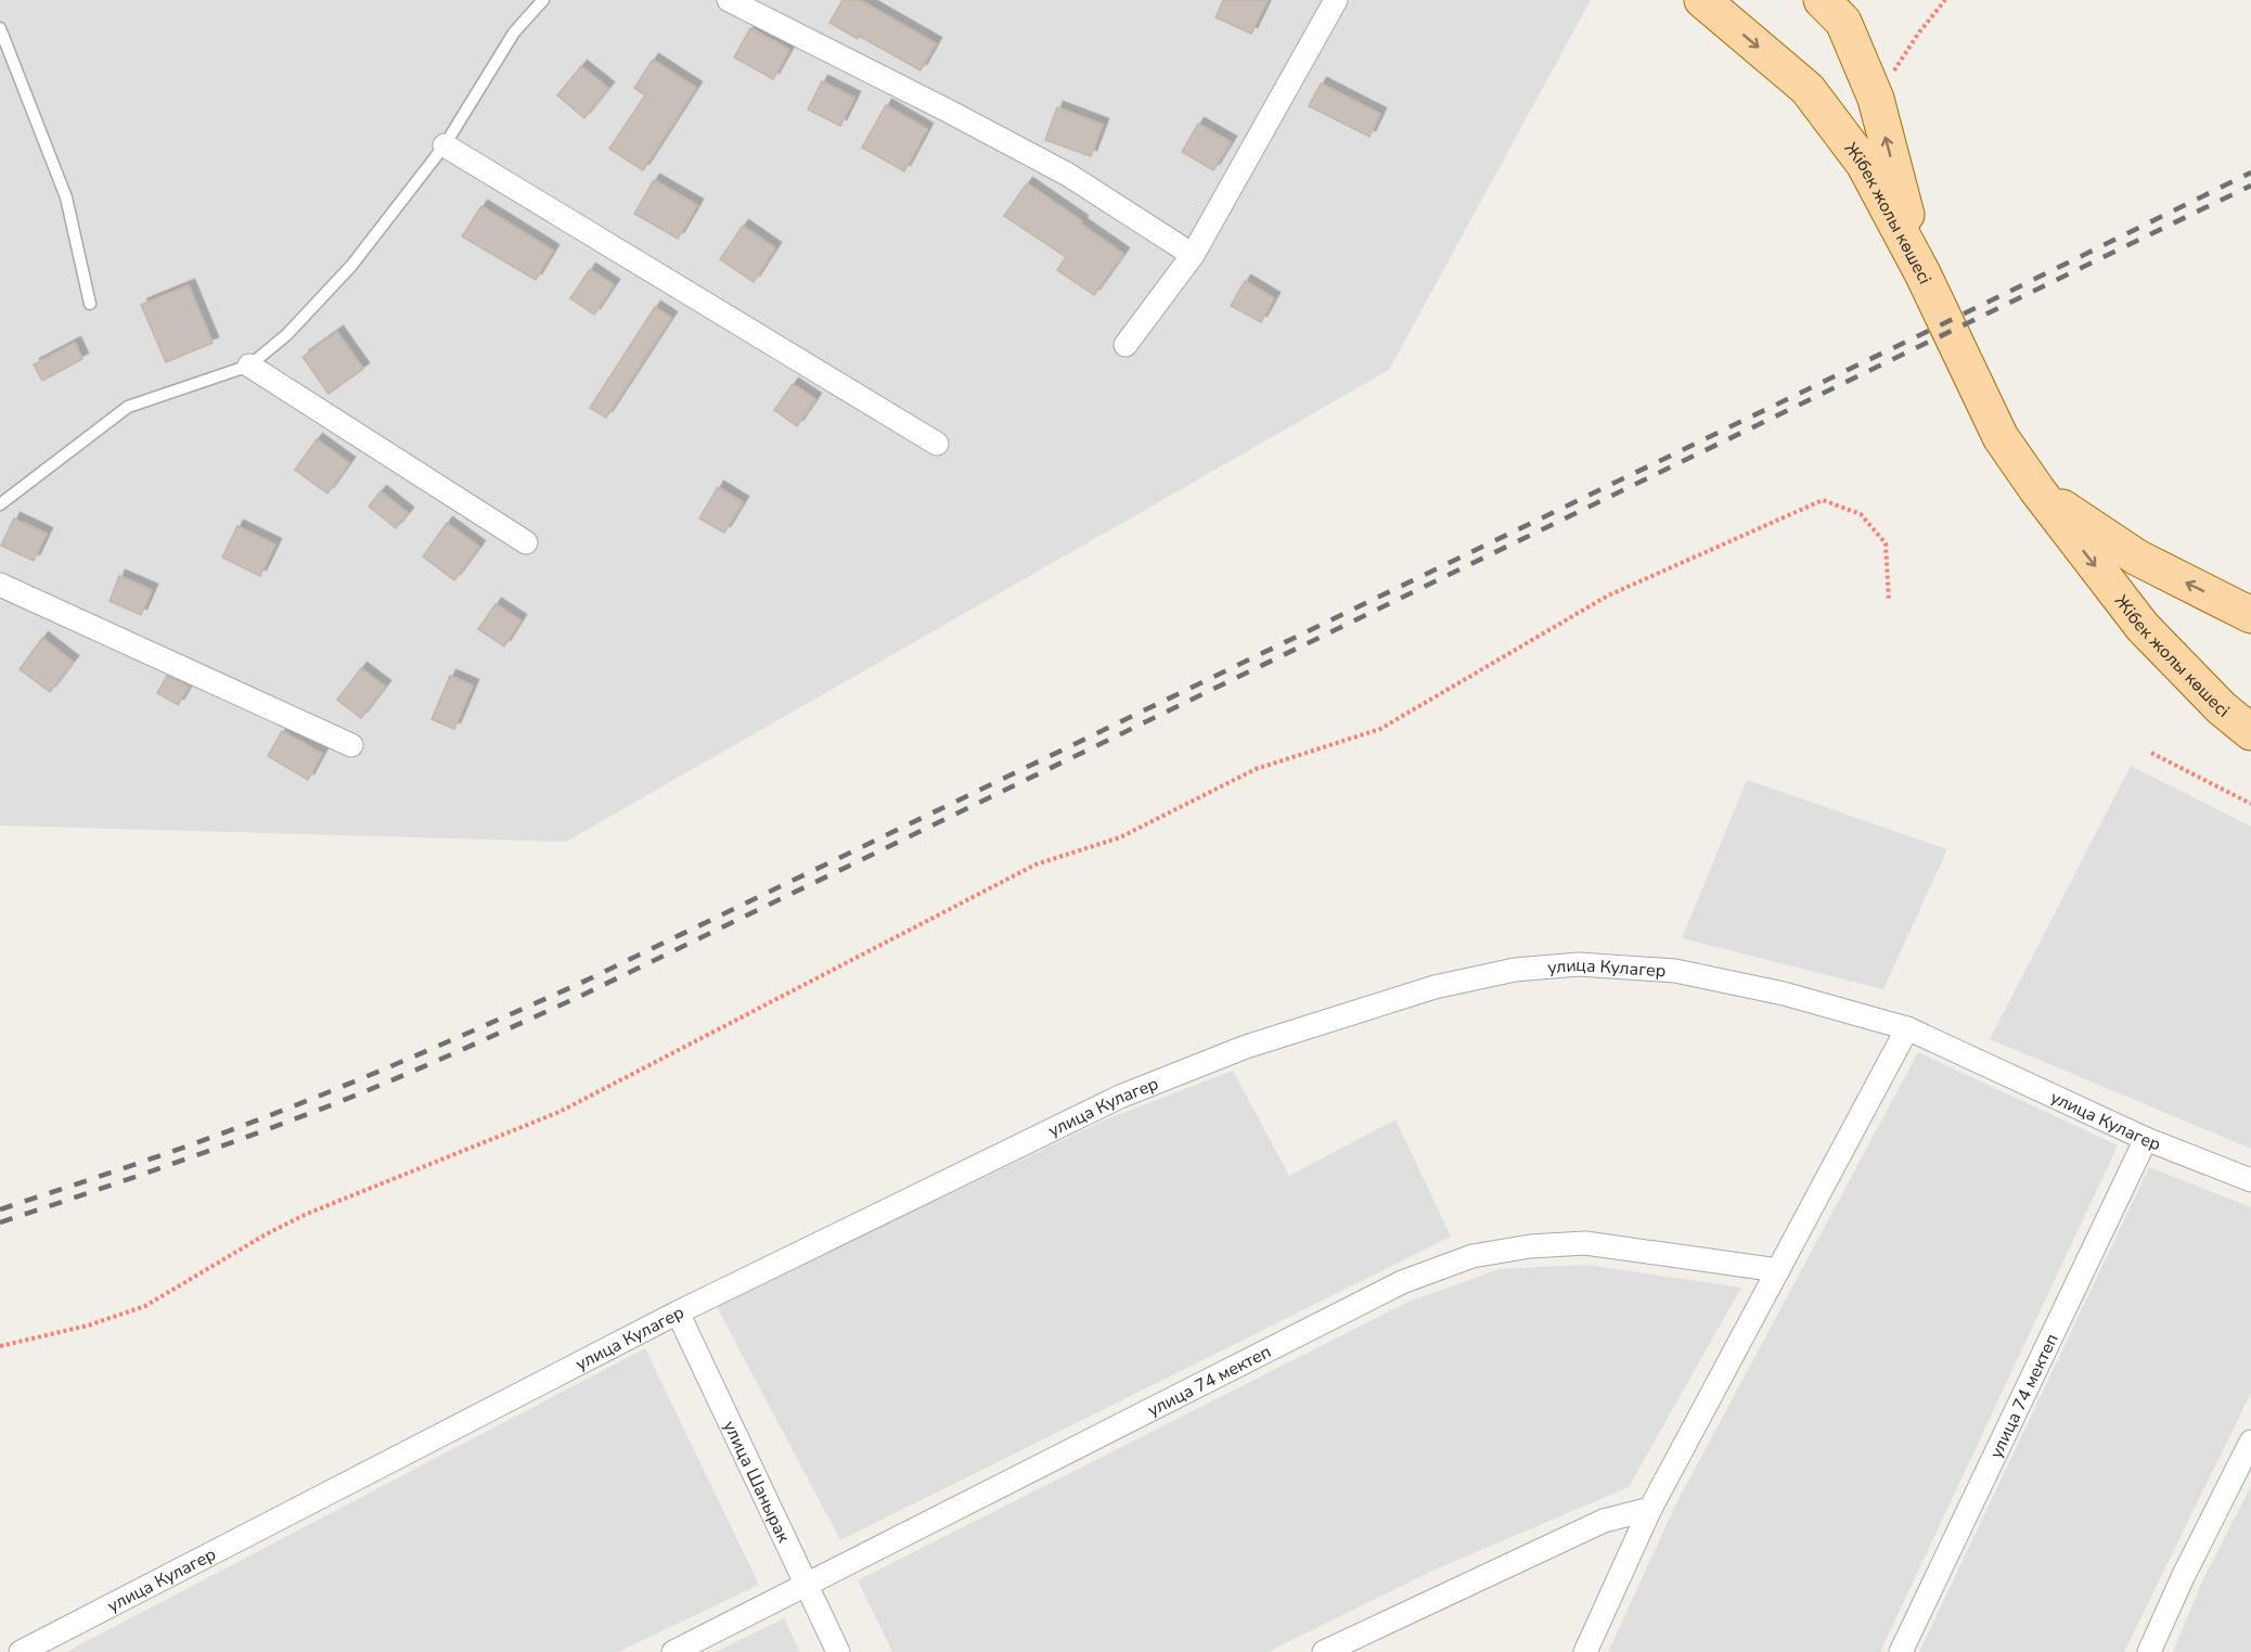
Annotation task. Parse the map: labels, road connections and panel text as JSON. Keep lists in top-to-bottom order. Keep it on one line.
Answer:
{"streets":{"main road":["Жібек жолы көшесі"],"street":["улица Кулагер","улица 74 мектеп","улица Шанырак"]},"crossings":[["улица Кулагер","улица 74 мектеп"],["улица Кулагер","улица Шанырак"],["улица 74 мектеп","улица Шанырак"]]}
